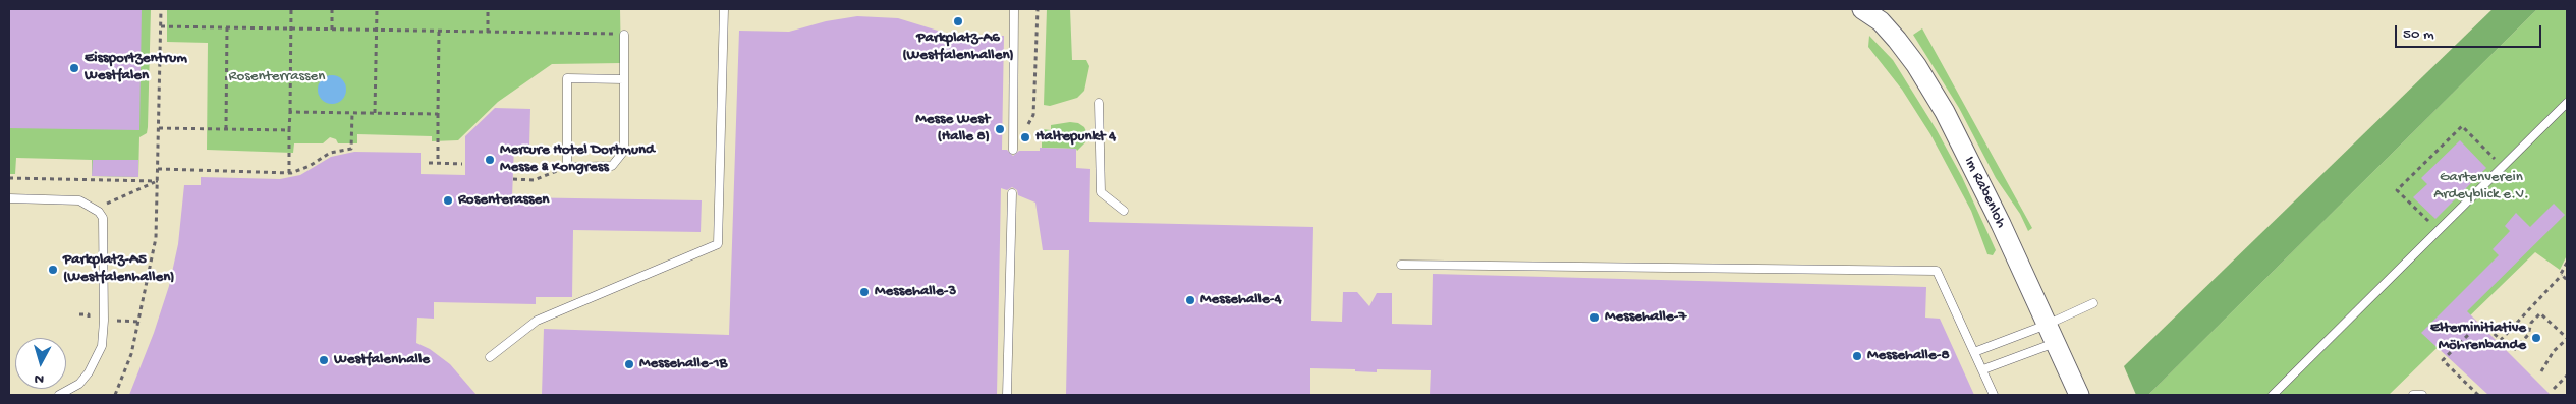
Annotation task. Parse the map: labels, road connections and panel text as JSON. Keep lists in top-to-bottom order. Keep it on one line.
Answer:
{"streets":{"street":["Im Rabenloh"]},"parks":["Rosenterrassen","Gartenverein Ardeyblick e.V."],"places":["Parkplatz-A6 (Westfalenhallen)","Eissportzentrum Westfalen","Messe West (Halle 8)","Haltepunkt 4","Mercure Hotel Dortmund Messe & Kongress","Rosenterassen","Parkplatz-A5 (Westfalenhallen)","Messehalle-3","Messehalle-4","Messehalle-7","Elterninitiative Möhrenbande","Messehalle-8","Westfalenhalle","Messehalle-1B"],"scale_bar":"50 m","north":"bottom"}
